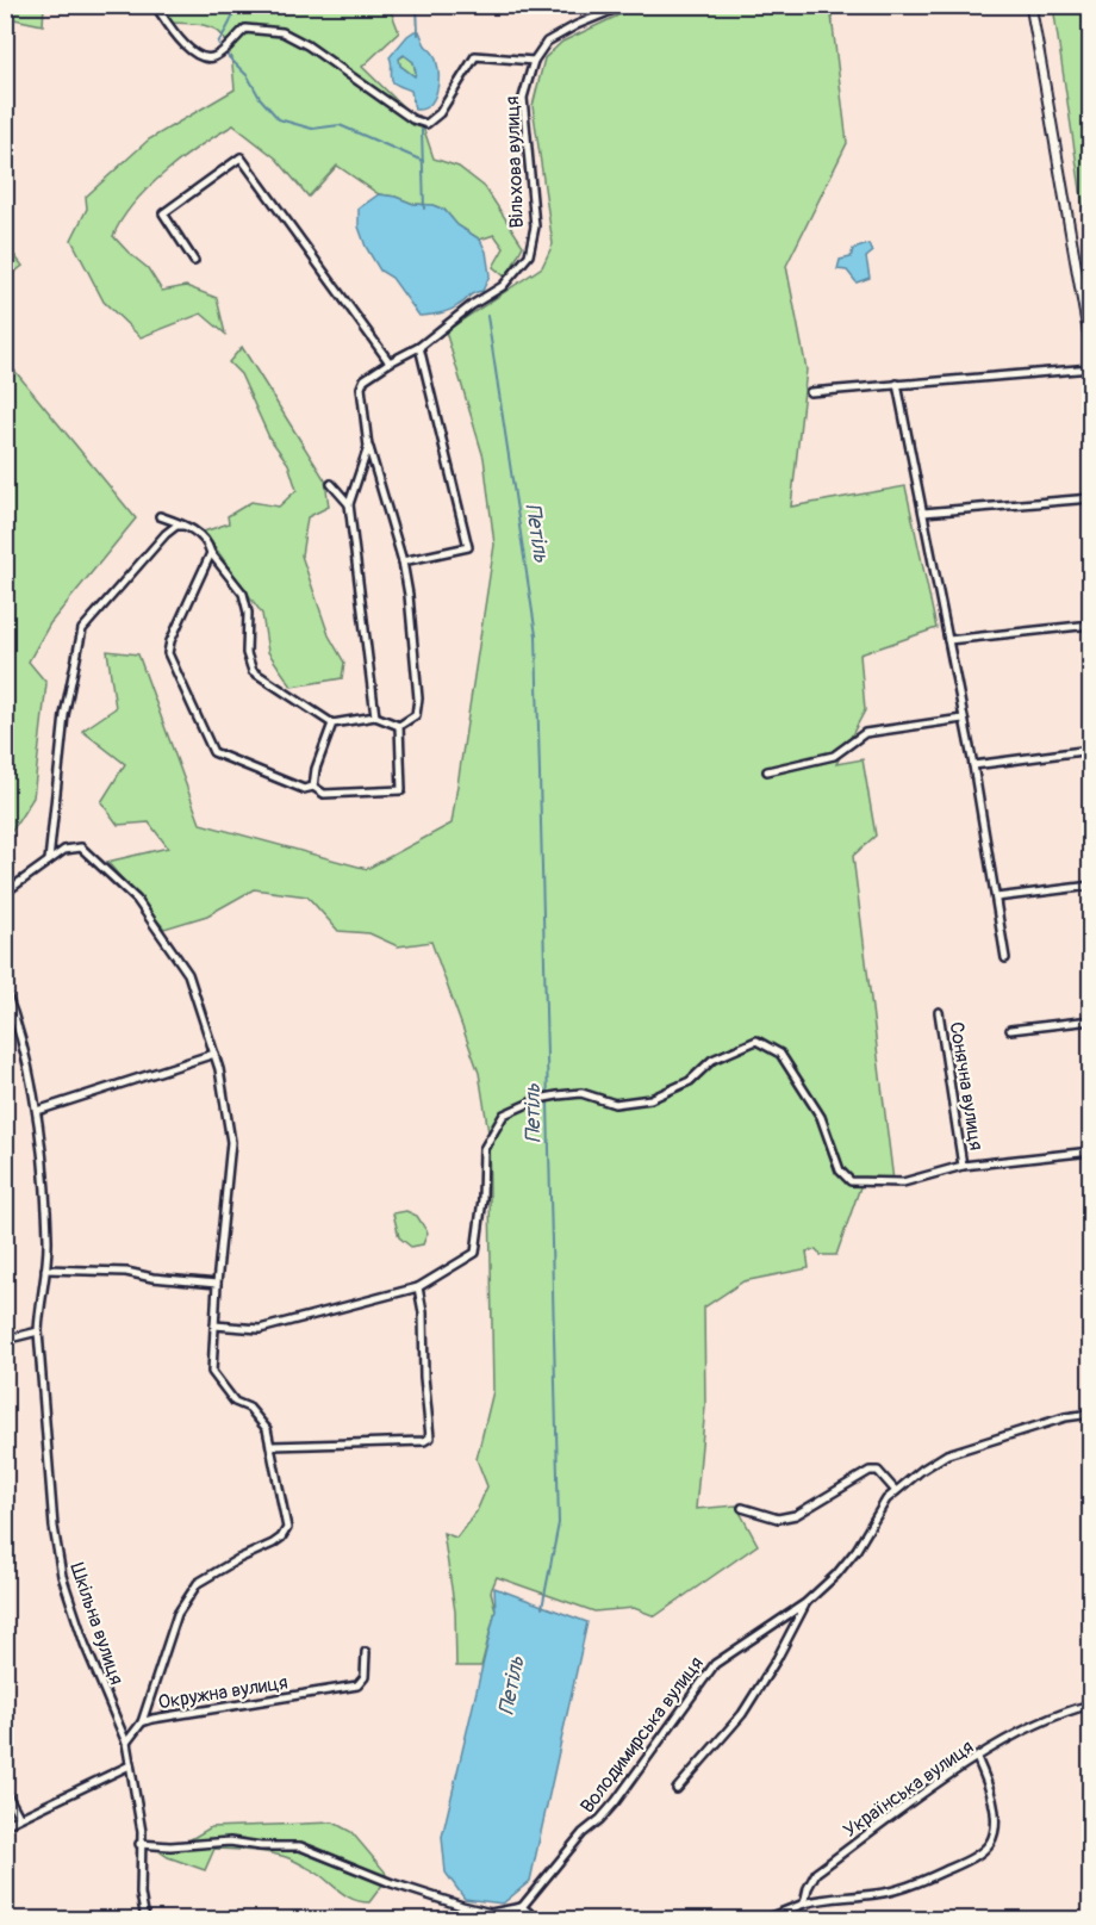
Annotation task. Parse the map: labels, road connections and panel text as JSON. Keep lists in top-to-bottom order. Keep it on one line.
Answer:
{"streets":{"street":["Вільхова вулиця","Сонячна вулиця","Шкільна вулиця","Окружна вулиця","Володимирська вулиця","Українська вулиця"]},"water":["Петіль"]}
